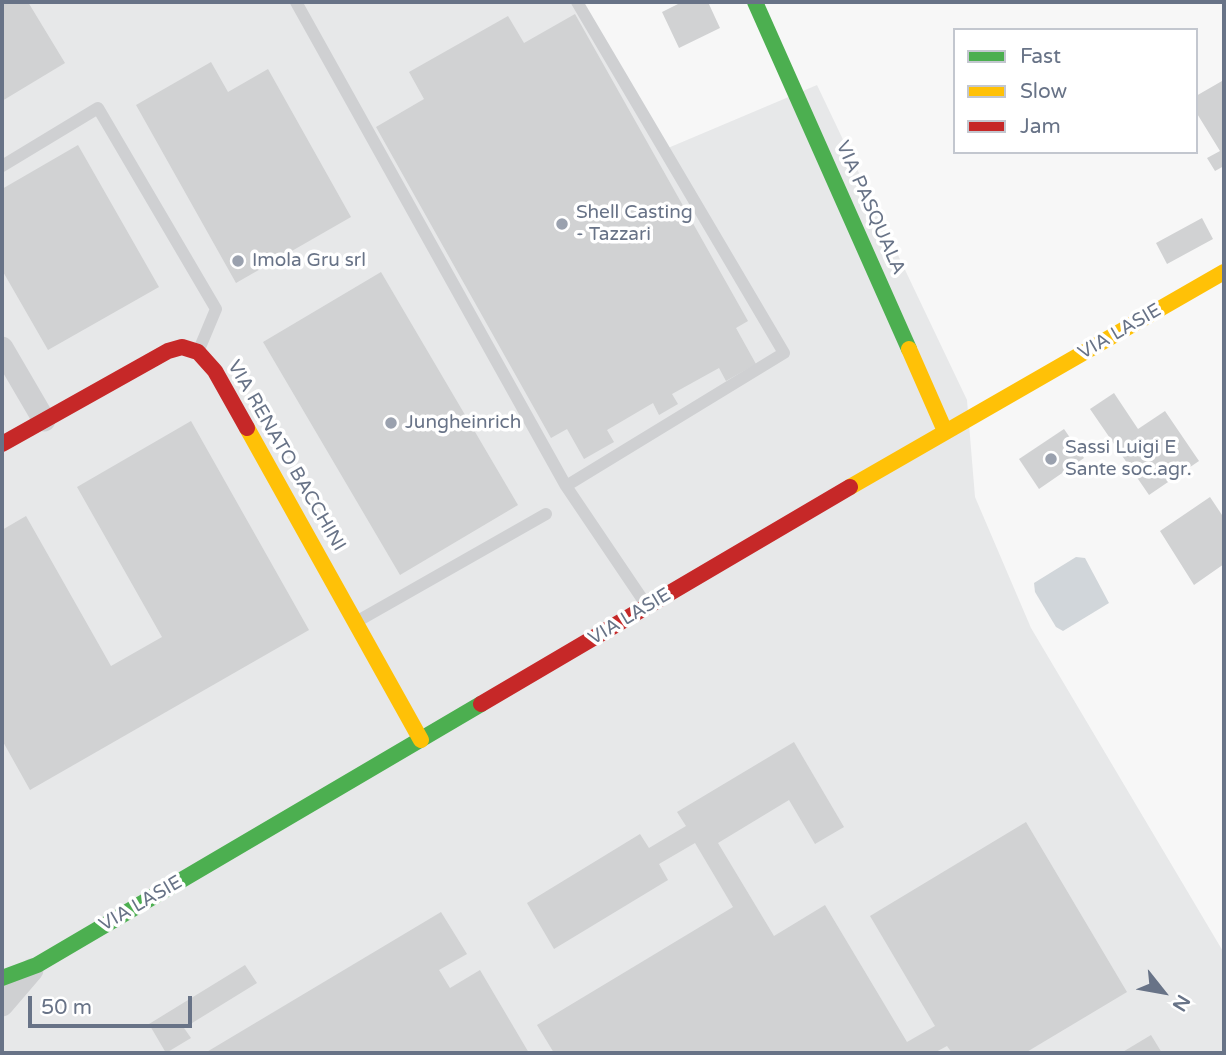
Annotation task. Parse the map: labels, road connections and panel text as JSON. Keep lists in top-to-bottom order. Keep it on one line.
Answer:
{"streets":{"street":["VIA PASQUALA","VIA LASIE","VIA RENATO BACCHINI"]},"crossings":[["VIA PASQUALA","VIA LASIE"],["VIA LASIE","VIA RENATO BACCHINI"]],"places":["Shell Casting - Tazzari","Imola Gru srl","Jungheinrich","Sassi Luigi E Sante soc.agr."],"legend":["Fast","Slow","Jam"],"scale_bar":"50 m","north":"bottom right"}
